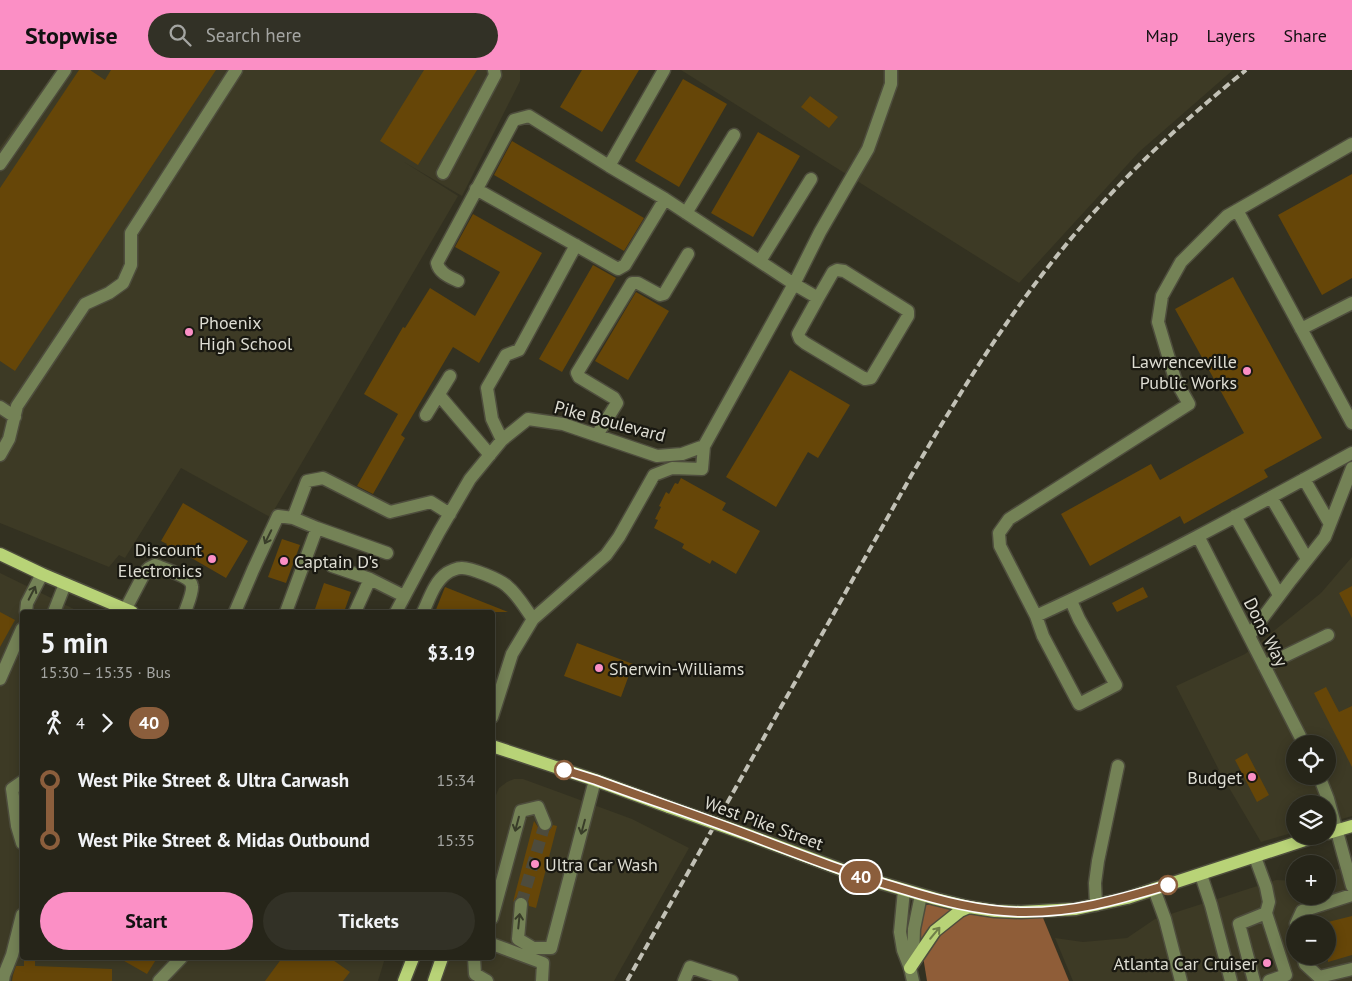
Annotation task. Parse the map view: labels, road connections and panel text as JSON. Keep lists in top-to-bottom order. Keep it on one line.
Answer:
{"streets":{"main road":["West Pike Street"],"street":["Pike Boulevard","Dons Way"]},"places":["Phoenix High School","Lawrenceville Public Works","Discount Electronics","Captain D's","Sherwin-Williams","Budget","Ultra Car Wash","Atlanta Car Cruiser"],"lines":["bus line 40"],"page":{"header":"Stopwise","search":"Search here","nav":["Map","Layers","Share"],"on_map":"40","heading":["5 min","15:30 – 15:35 · Bus","$3.19"],"legs":["4","40"],"map_buttons":["+","−"],"list":[{"name":"West Pike Street & Ultra Carwash","value":"15:34"},{"name":"West Pike Street & Midas Outbound","value":"15:35"}],"buttons":["Start","Tickets"]}}
